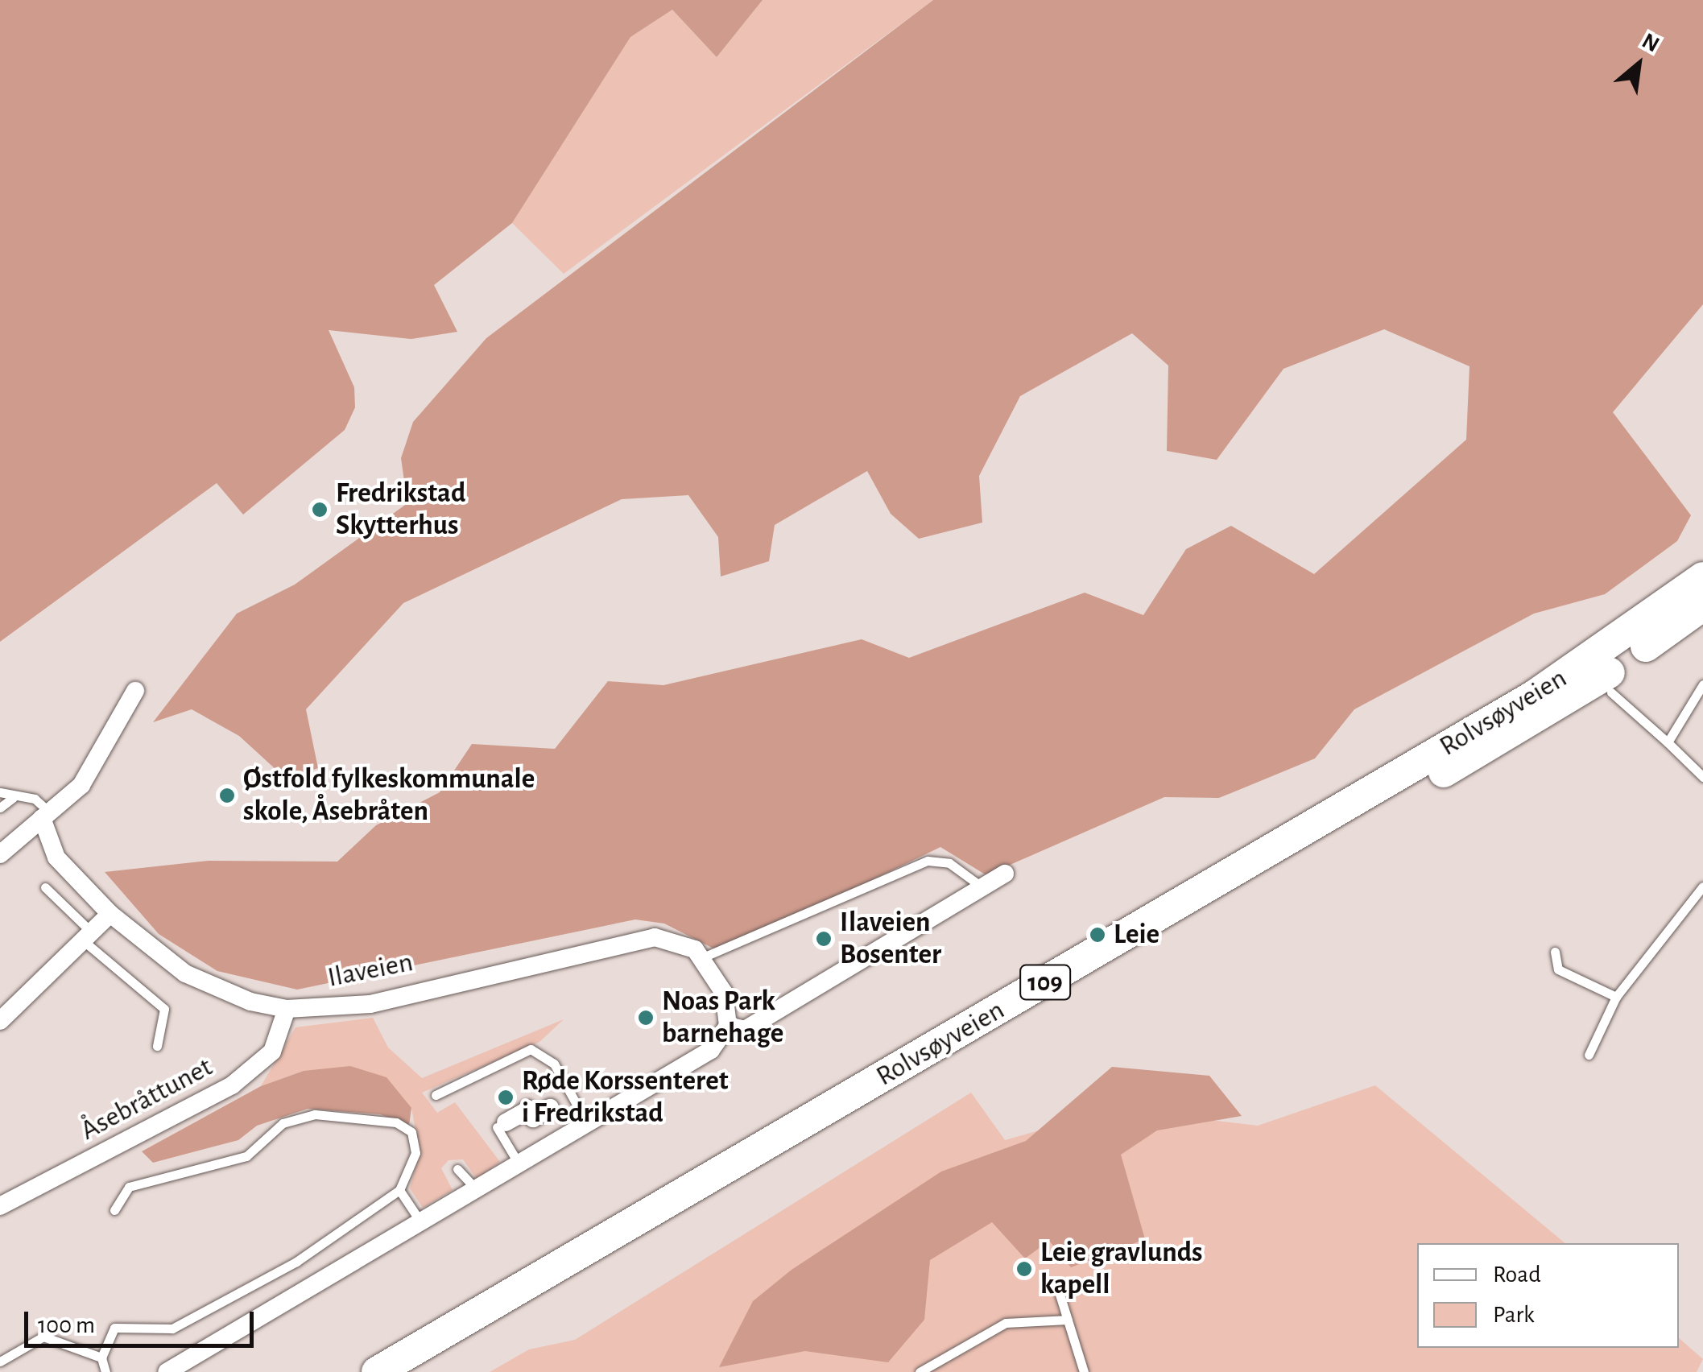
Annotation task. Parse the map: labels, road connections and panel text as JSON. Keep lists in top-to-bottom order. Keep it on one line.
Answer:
{"streets":{"main road":["Rolvsøyveien","109"],"street":["Ilaveien","Åsebråttunet"]},"crossings":[["Ilaveien","Åsebråttunet"]],"places":["Fredrikstad Skytterhus","Østfold fylkeskommunale skole, Åsebråten","Leie","Ilaveien Bosenter","Noas Park barnehage","Røde Korssenteret i Fredrikstad","Leie gravlunds kapell"],"legend":["Road","Park"],"scale_bar":"100 m","north":"top right"}
